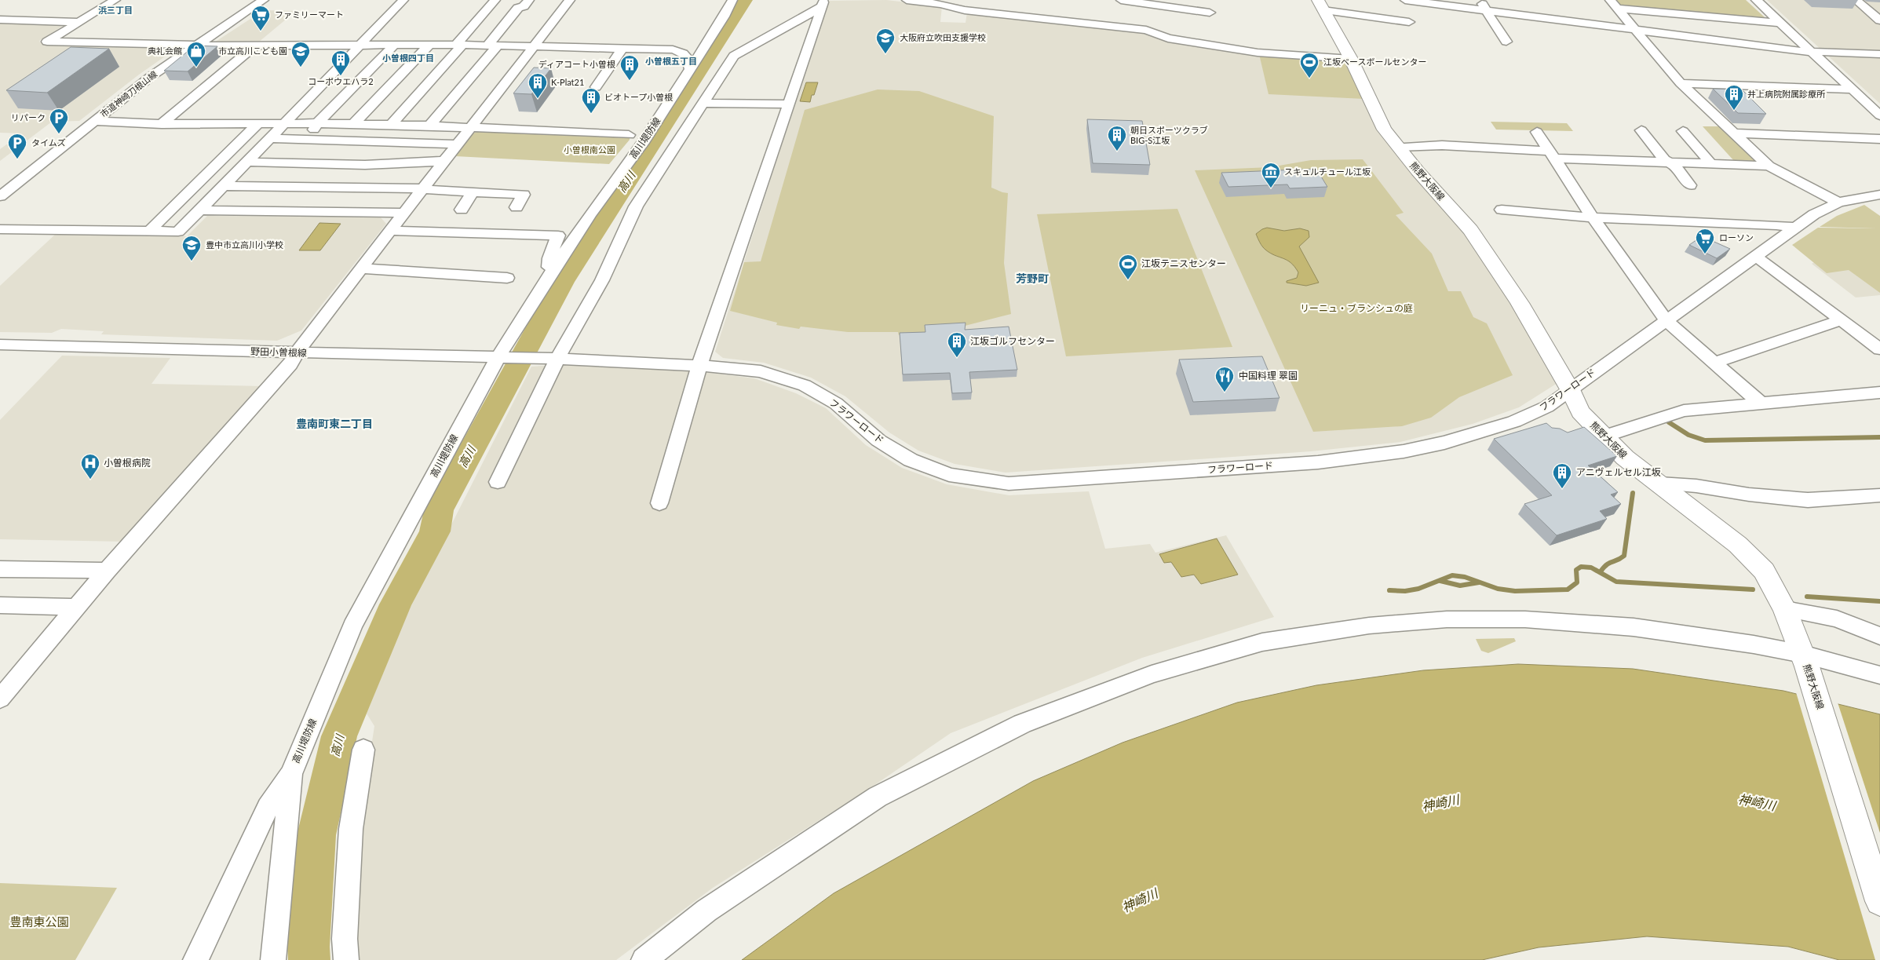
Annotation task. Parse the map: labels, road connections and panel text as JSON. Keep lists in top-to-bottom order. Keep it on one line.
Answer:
{"streets":{"main road":["熊野大阪線"],"street":["市道神崎刀根山線","高川堤防線","野田小曽根線","フラワーロード"]},"crossings":[["高川堤防線","野田小曽根線"],["熊野大阪線","フラワーロード"],["野田小曽根線","フラワーロード"]],"districts":["浜三丁目","小曽根四丁目","小曽根五丁目","芳野町","豊南町東二丁目"],"water":["高川","神崎川"],"parks":["小曽根南公園","リーニュ・ブランシュの庭","豊南東公園"],"places":{"supermarket":["ファミリーマート","ローソン"],"school or university":["大阪府立吹田支援学校","市立高川こども園","豊中市立高川小学校"],"shop":["典礼会館"],"building":["コーポウエハラ2","ディアコート小曽根","K-Plat21","井上病院附属診療所","ビオトープ小曽根","朝日スポーツクラブ BIG-S江坂","江坂ゴルフセンター","アニヴェルセル江坂"],"sports":["江坂ベースボールセンター","江坂テニスセンター"],"parking":["リパーク","タイムズ"],"museum":["スキュルチュール江坂"],"restaurant":["中国料理 翠園"],"hospital":["小曽根病院"]}}
